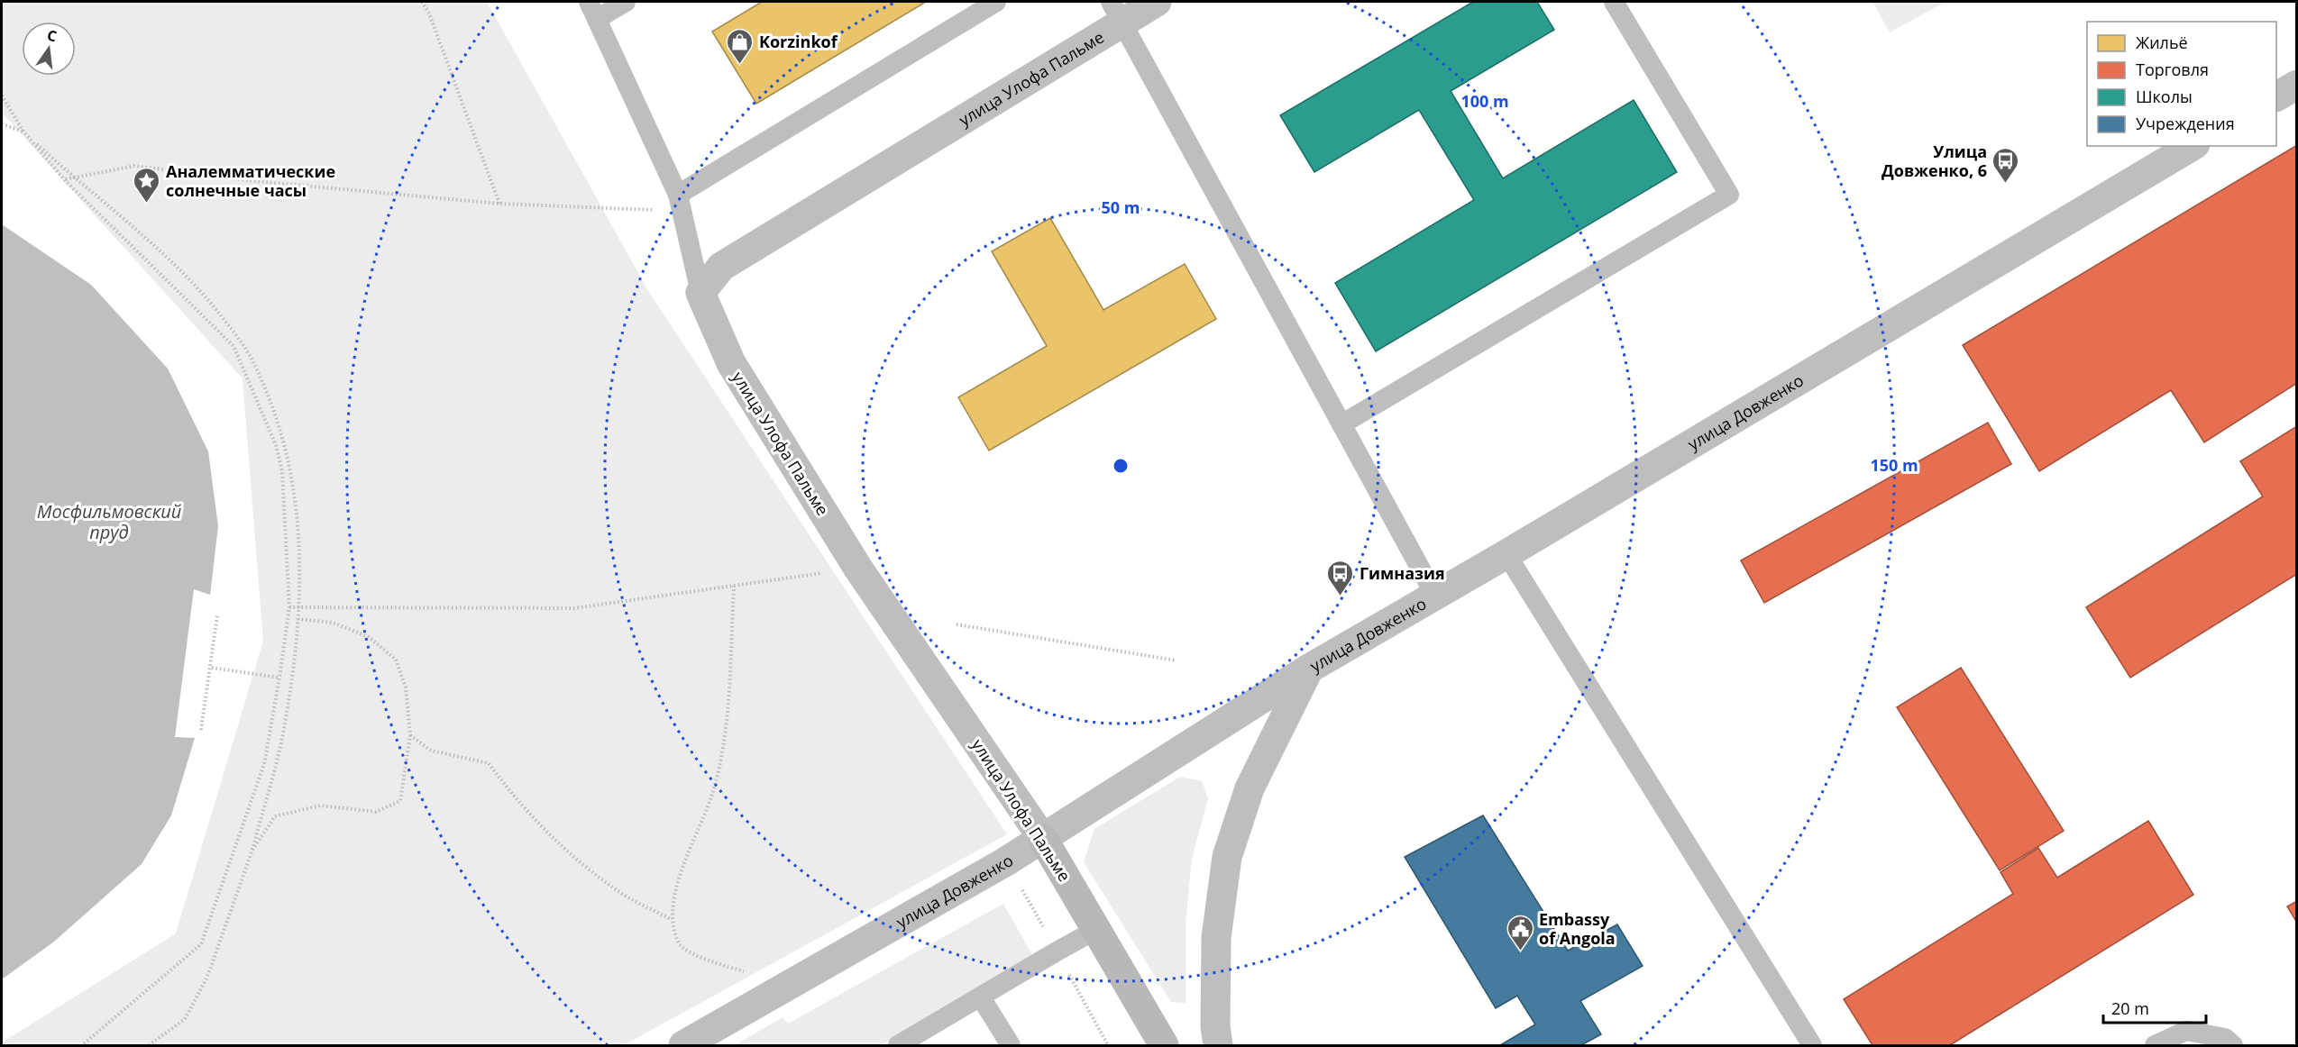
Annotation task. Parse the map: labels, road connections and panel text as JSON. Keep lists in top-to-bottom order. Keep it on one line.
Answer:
{"streets":{"street":["улица Улофа Пальме","улица Довженко"]},"crossings":[["улица Улофа Пальме","улица Довженко"]],"water":["Мосфильмовский пруд"],"places":{"shop":["Korzinkof"],"bus stop":["Улица Довженко, 6","Гимназия"],"place":["Аналемматические солнечные часы"],"public building":["Embassy of Angola"]},"legend":["Жильё","Торговля","Школы","Учреждения"],"scale_bar":"20 m","north":"top","rings":["100 m","50 m","150 m"]}
